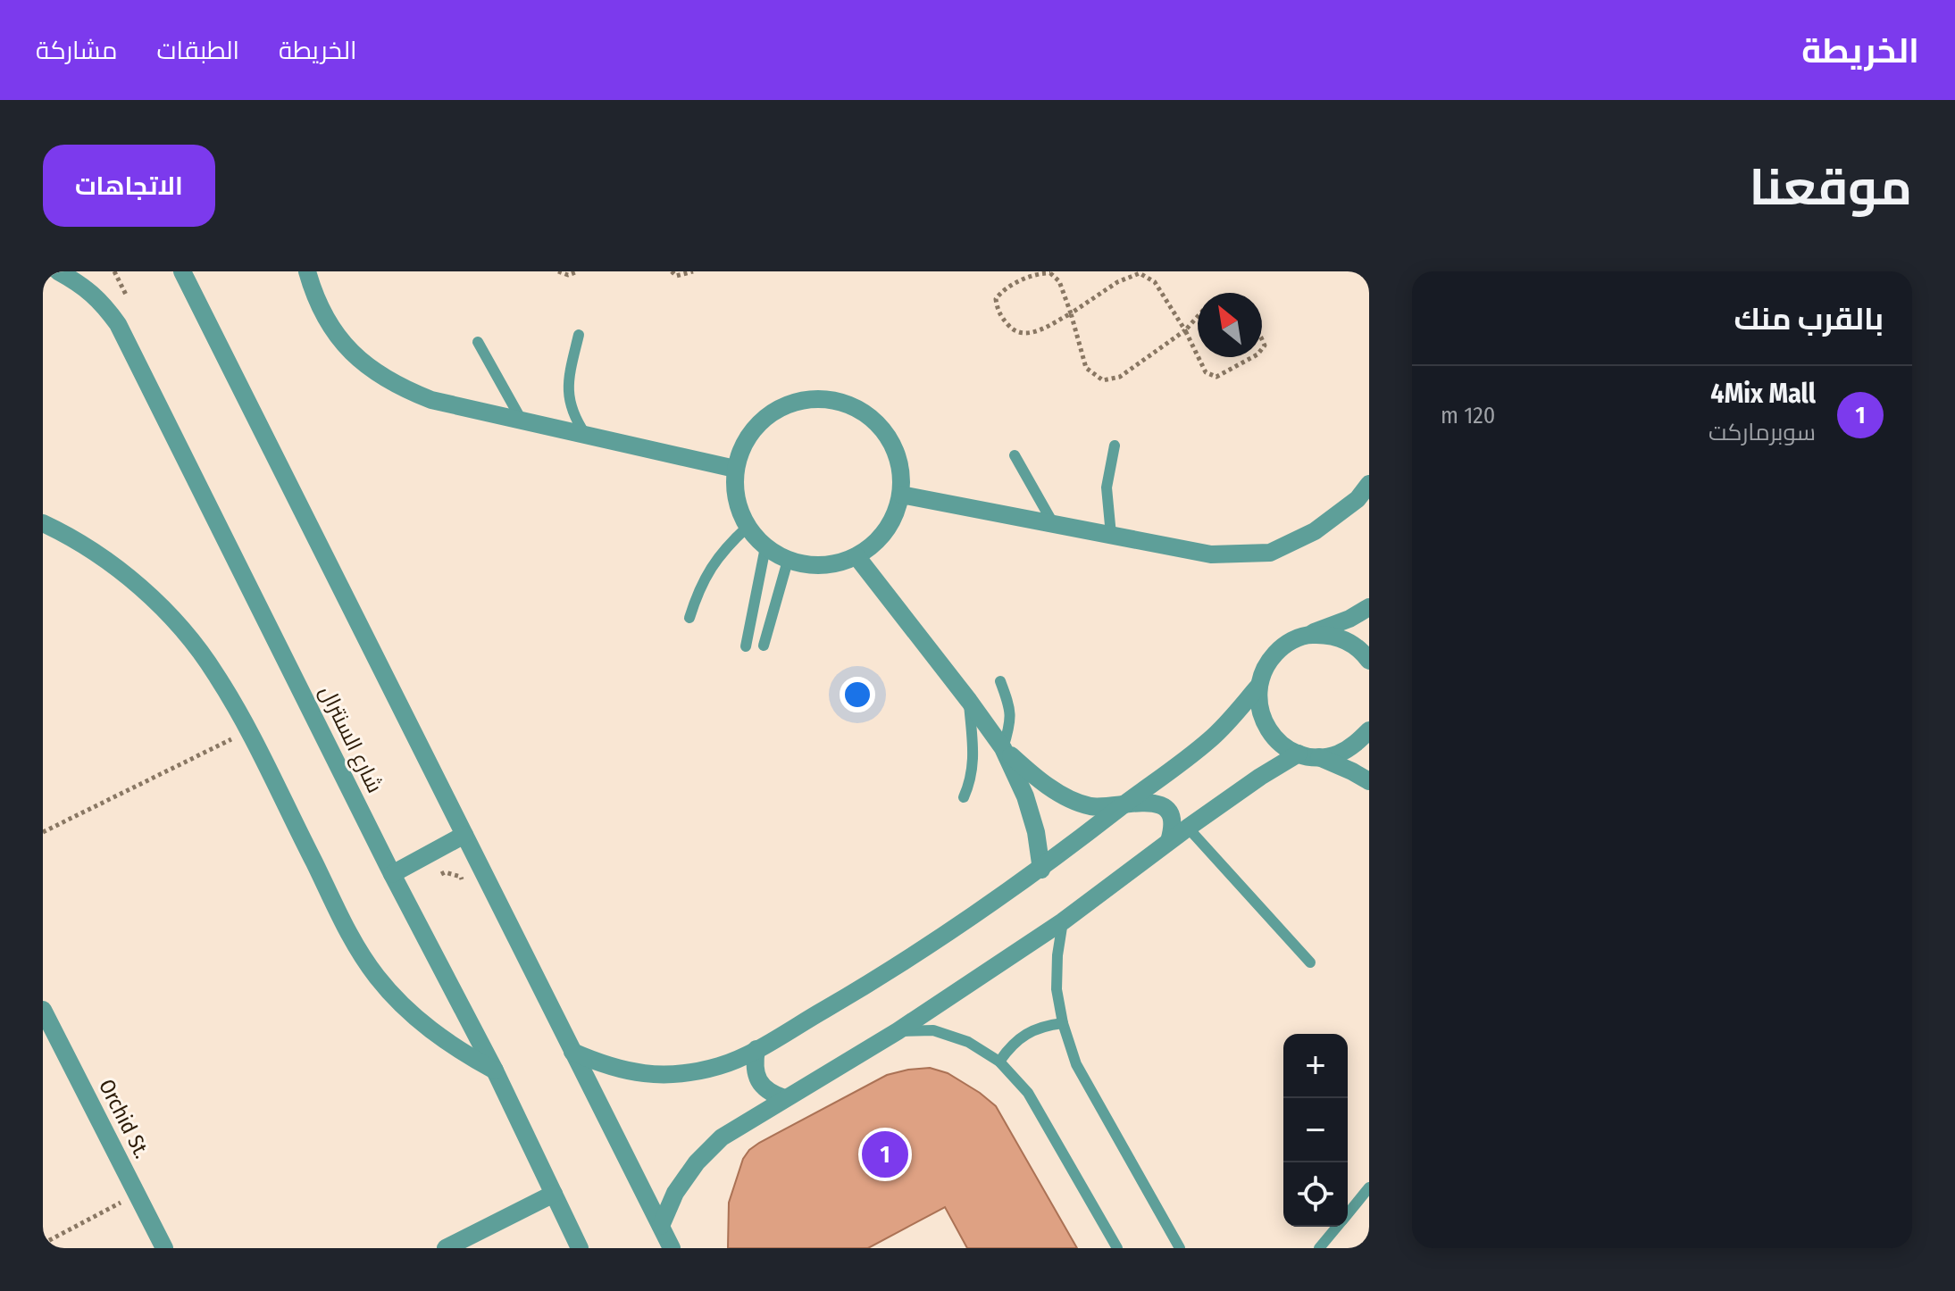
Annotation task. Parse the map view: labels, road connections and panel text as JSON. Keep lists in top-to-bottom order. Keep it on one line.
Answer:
{"streets":{"street":["شارع السنترال","Orchid St."]},"north":"top left","page":{"header":"الخريطة","nav":["الخريطة","الطبقات","مشاركة"],"title":"موقعنا","buttons":"الاتجاهات","heading":"بالقرب منك","list":[{"mark":"1","name":"4Mix Mall","note":"سوبرماركت","value":"120 m"}],"map_buttons":["+","−"],"pins":"1"}}
